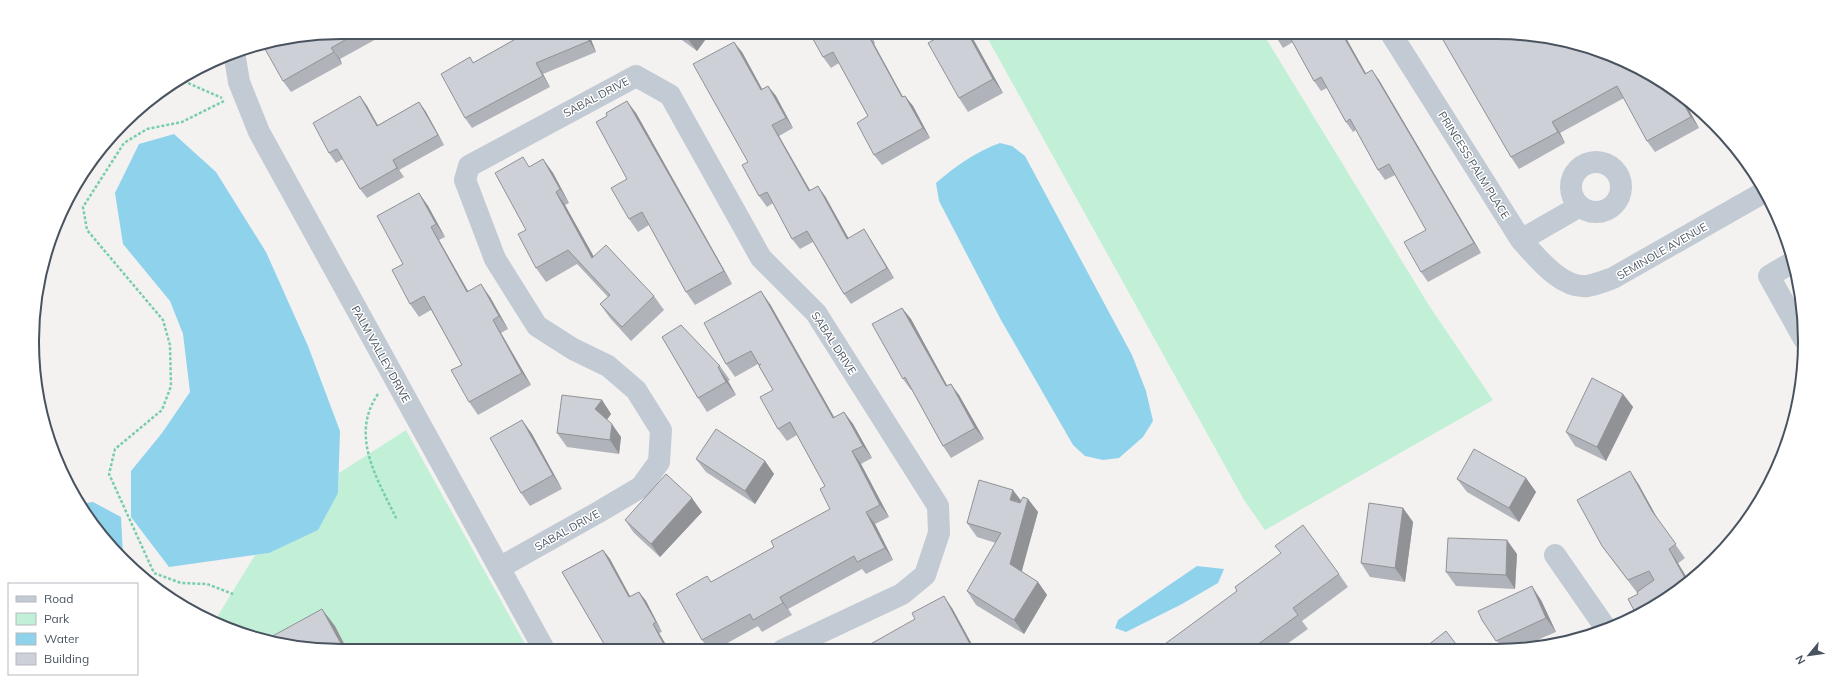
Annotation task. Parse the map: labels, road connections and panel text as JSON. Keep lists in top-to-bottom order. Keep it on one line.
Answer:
{"streets":{"street":["SABAL DRIVE","PRINCESS PALM PLACE","SEMINOLE AVENUE","PALM VALLEY DRIVE"]},"crossings":[["SABAL DRIVE","PALM VALLEY DRIVE"],["PRINCESS PALM PLACE","SEMINOLE AVENUE"]],"legend":["Road","Park","Water","Building"],"north":"bottom left"}
